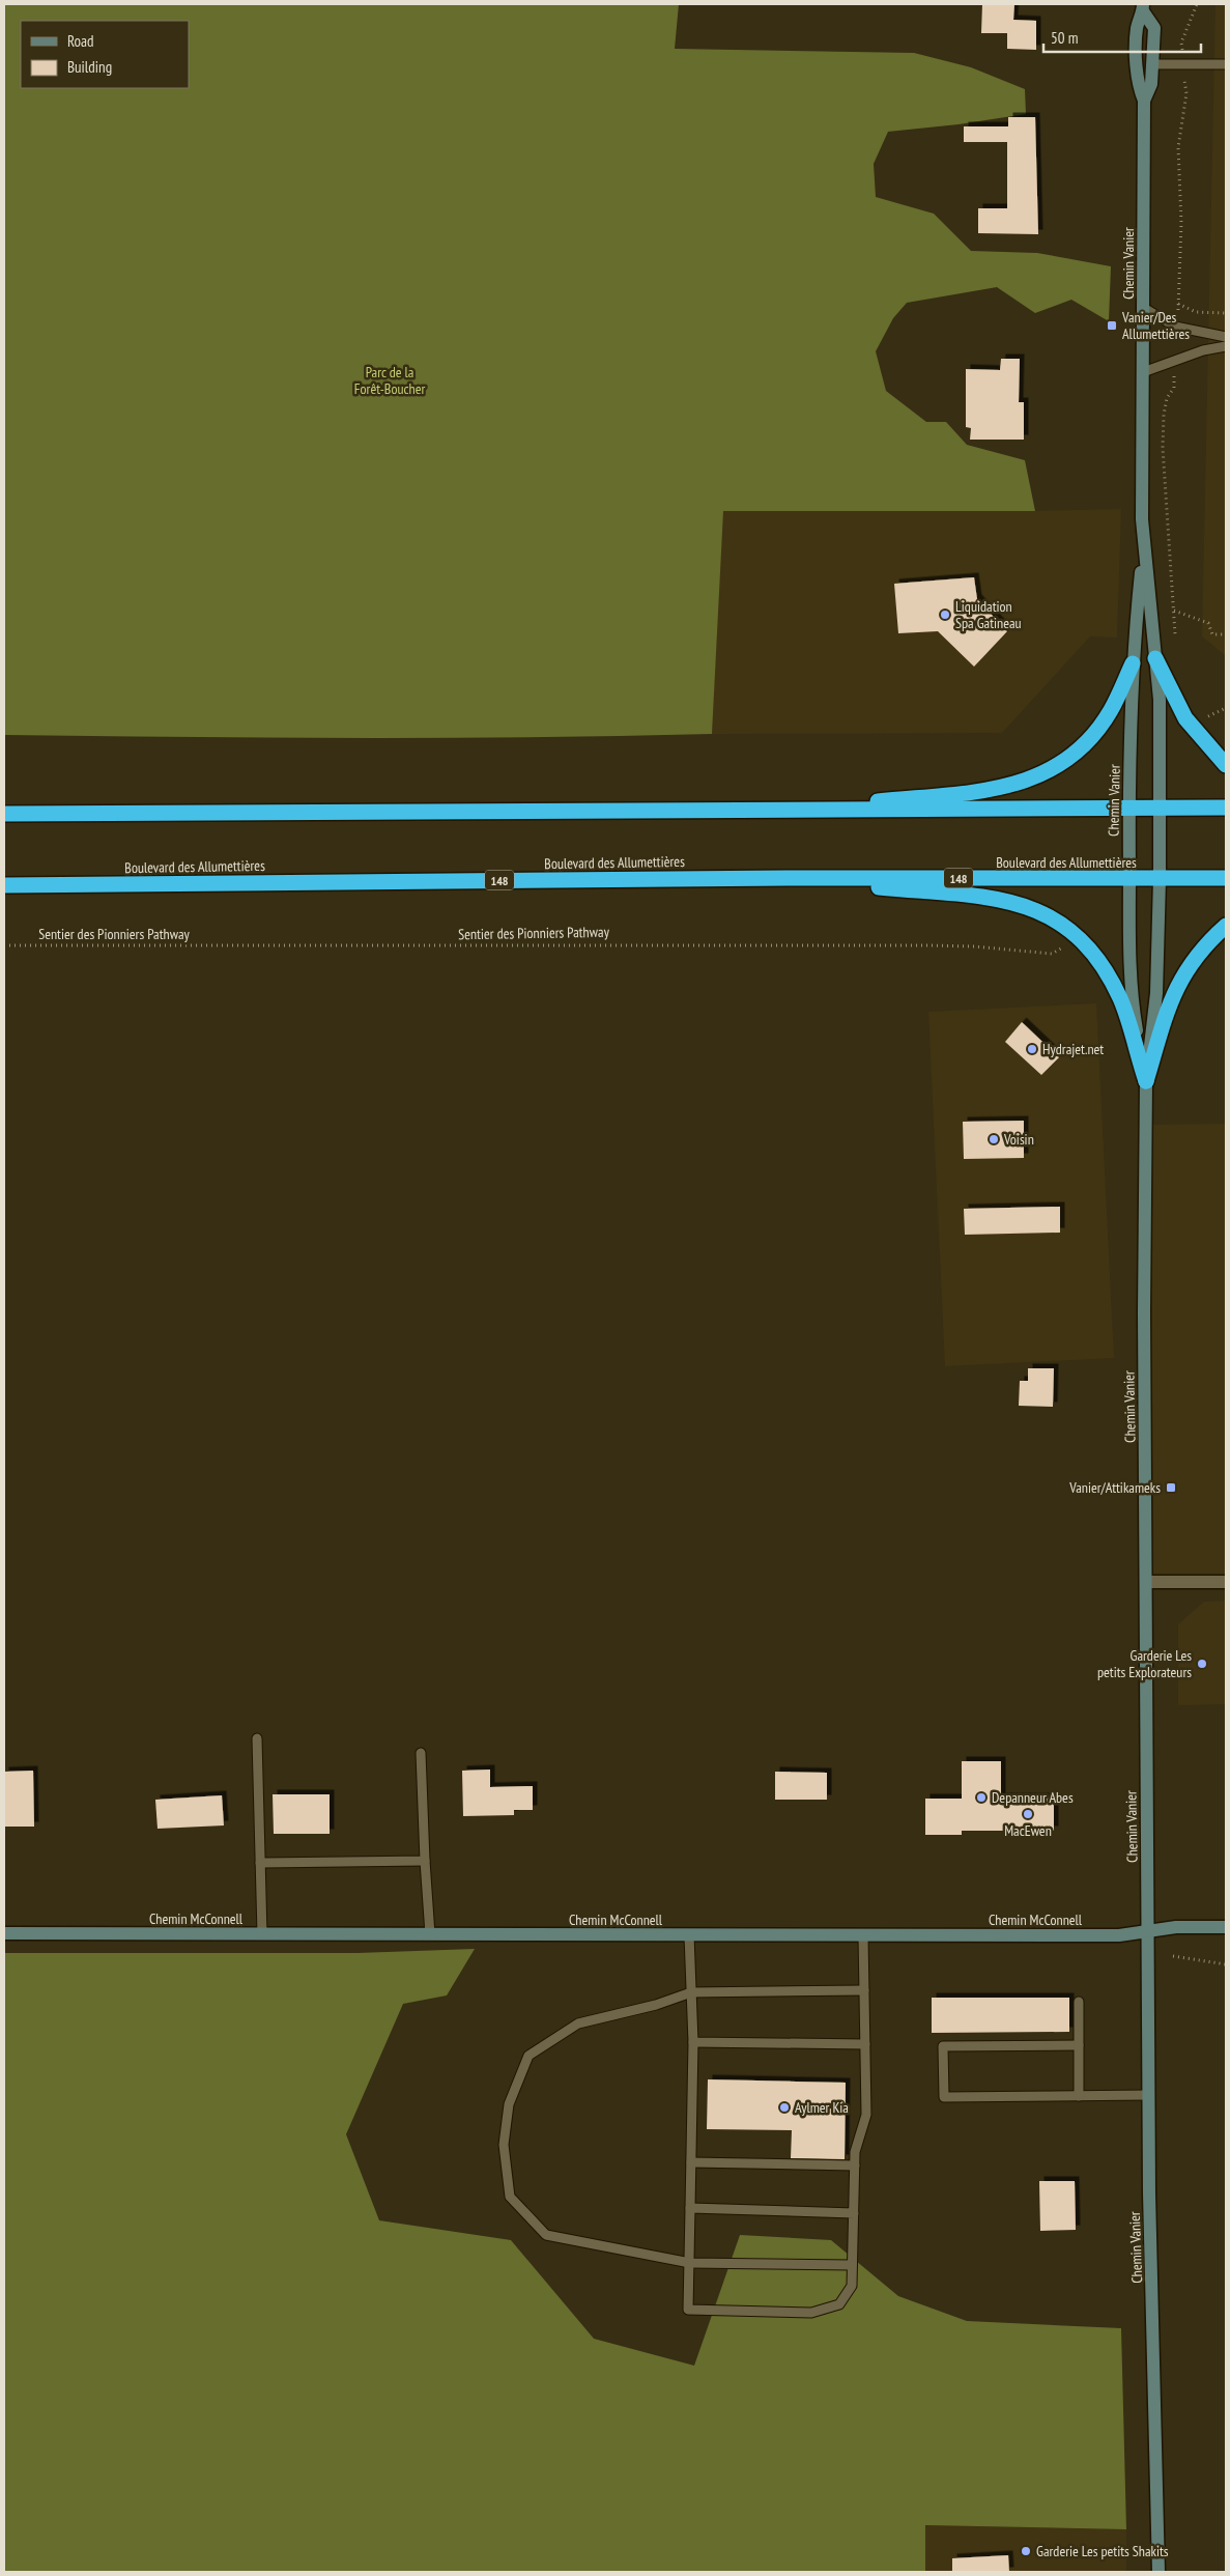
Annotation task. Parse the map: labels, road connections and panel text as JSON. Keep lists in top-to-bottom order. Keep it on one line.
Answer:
{"streets":{"highway":["Boulevard des Allumettières","148"],"main road":["Chemin Vanier","Chemin McConnell"],"path":["Sentier des Pionniers Pathway"]},"crossings":[["Chemin Vanier","Boulevard des Allumettières"],["Chemin Vanier","Chemin McConnell"]],"parks":["Parc de la Forêt-Boucher"],"places":{"transit":["Vanier/Des Allumettières","Vanier/Attikameks"],"other":["Liquidation Spa Gatineau","Hydrajet.net","Voisin","Garderie Les petits Explorateurs","Depanneur Abes","MacEwen","Aylmer Kia","Garderie Les petits Shakits"]},"legend":["Road","Building"],"scale_bar":"50 m"}
